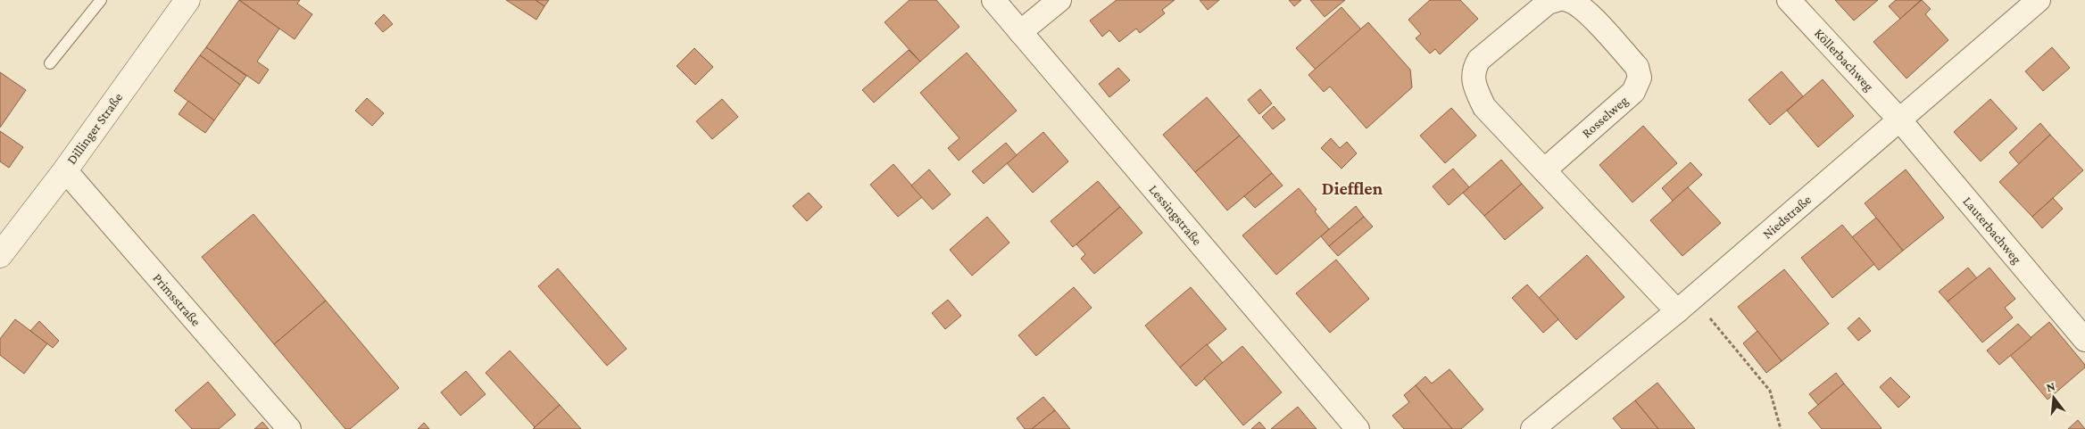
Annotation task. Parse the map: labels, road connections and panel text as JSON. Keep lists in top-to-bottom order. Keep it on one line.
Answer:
{"streets":{"street":["Köllerbachweg","Rosselweg","Dillinger Straße","Lessingstraße","Niedstraße","Lauterbachweg","Primsstraße"]},"crossings":[["Köllerbachweg","Niedstraße"],["Köllerbachweg","Lauterbachweg"],["Dillinger Straße","Primsstraße"],["Niedstraße","Lauterbachweg"]],"districts":["Diefflen"],"north":"top"}
